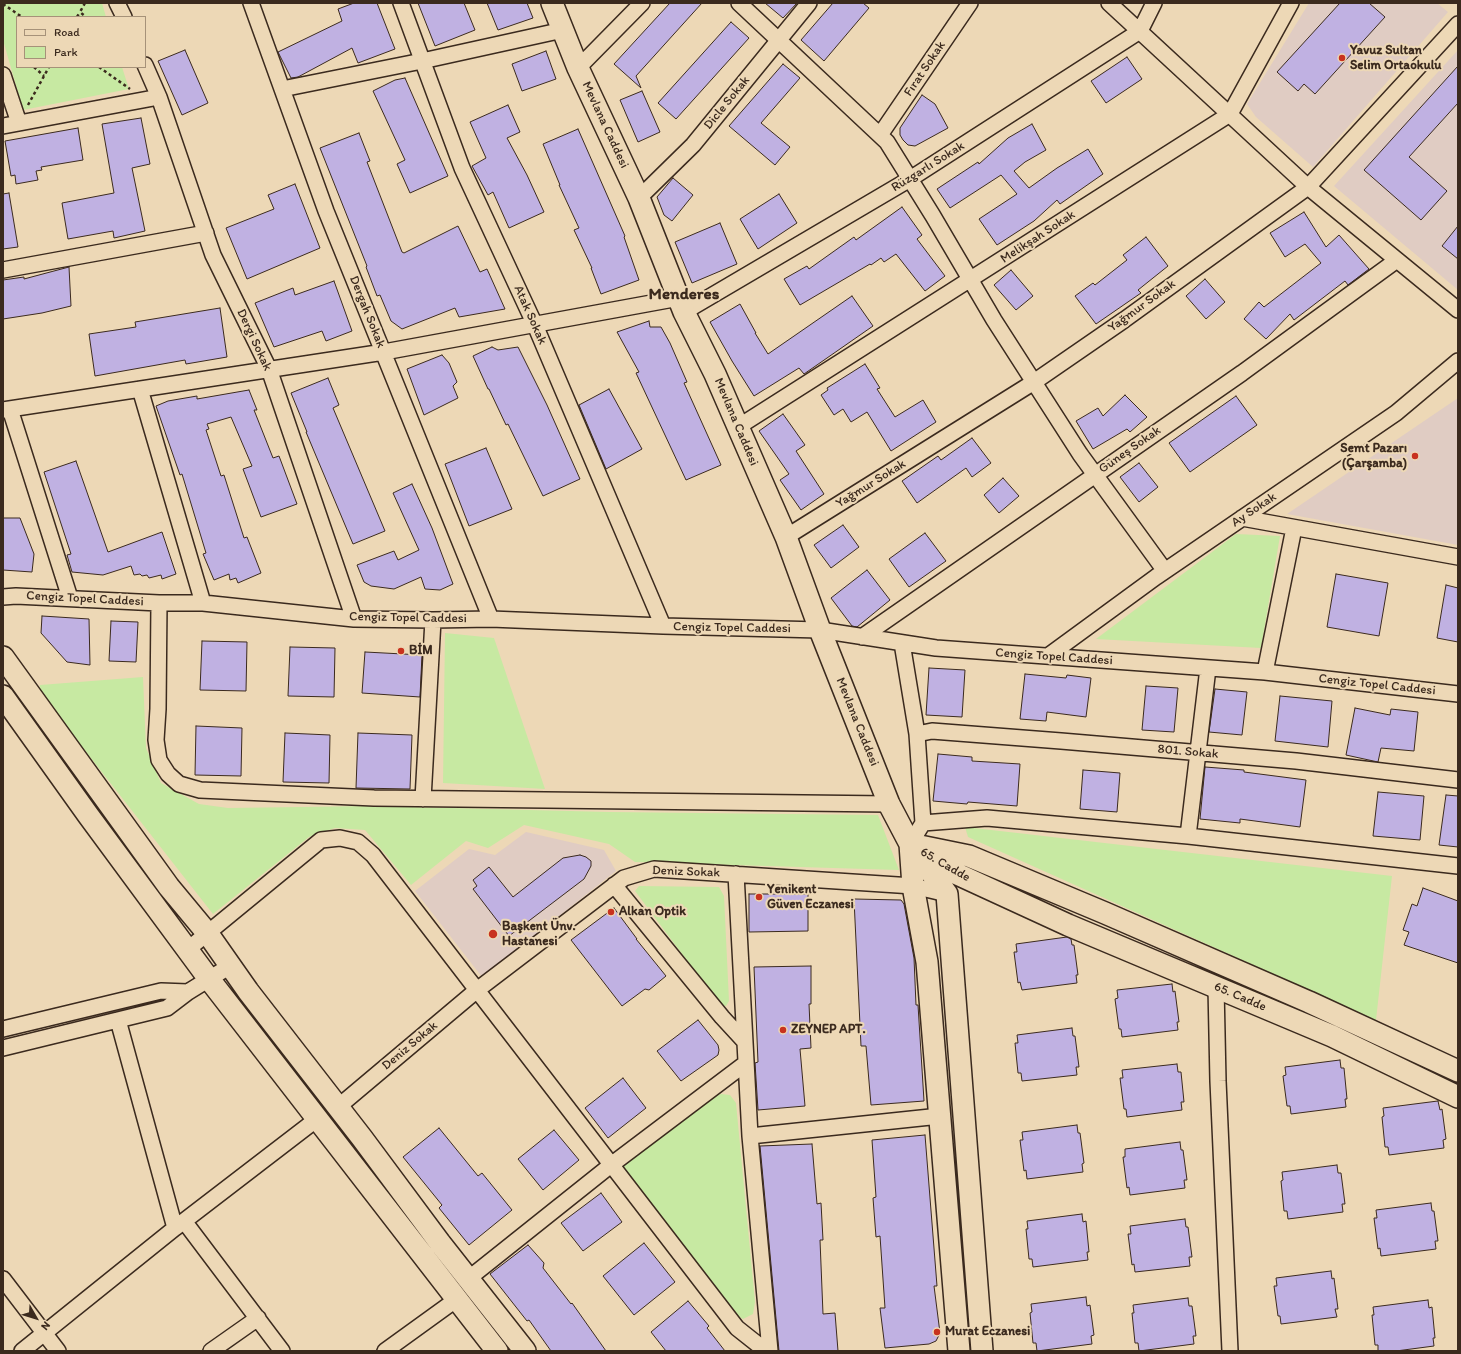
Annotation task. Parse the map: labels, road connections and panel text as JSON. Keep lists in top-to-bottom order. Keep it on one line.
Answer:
{"streets":{"main road":["Mevlana Caddesi","65. Cadde"],"street":["Fırat Sokak","Dicle Sokak","Rüzgarlı Sokak","Melikşah Sokak","Yağmur Sokak","Dergah Sokak","Atak Sokak","Dergi Sokak","Güneş Sokak","Ay Sokak","Cengiz Topel Caddesi","801. Sokak","Deniz Sokak"]},"crossings":[["Dicle Sokak","Mevlana Caddesi"],["Mevlana Caddesi","Rüzgarlı Sokak"],["Mevlana Caddesi","Melikşah Sokak"],["Mevlana Caddesi","Yağmur Sokak"],["Mevlana Caddesi","Cengiz Topel Caddesi"],["Mevlana Caddesi","65. Cadde"],["Rüzgarlı Sokak","Dergah Sokak"],["Rüzgarlı Sokak","Atak Sokak"],["Rüzgarlı Sokak","Dergi Sokak"],["Dergah Sokak","Cengiz Topel Caddesi"],["Atak Sokak","Cengiz Topel Caddesi"],["Dergi Sokak","Cengiz Topel Caddesi"],["Güneş Sokak","Cengiz Topel Caddesi"],["Ay Sokak","Cengiz Topel Caddesi"]],"districts":["Menderes"],"places":["Yavuz Sultan Selim Ortaokulu","Semt Pazarı (Çarşamba)","BİM","Yenikent Güven Eczanesi","Alkan Optik","Başkent Ünv. Hastanesi","ZEYNEP APT.","Murat Eczanesi"],"legend":["Road","Park"],"north":"bottom right"}
